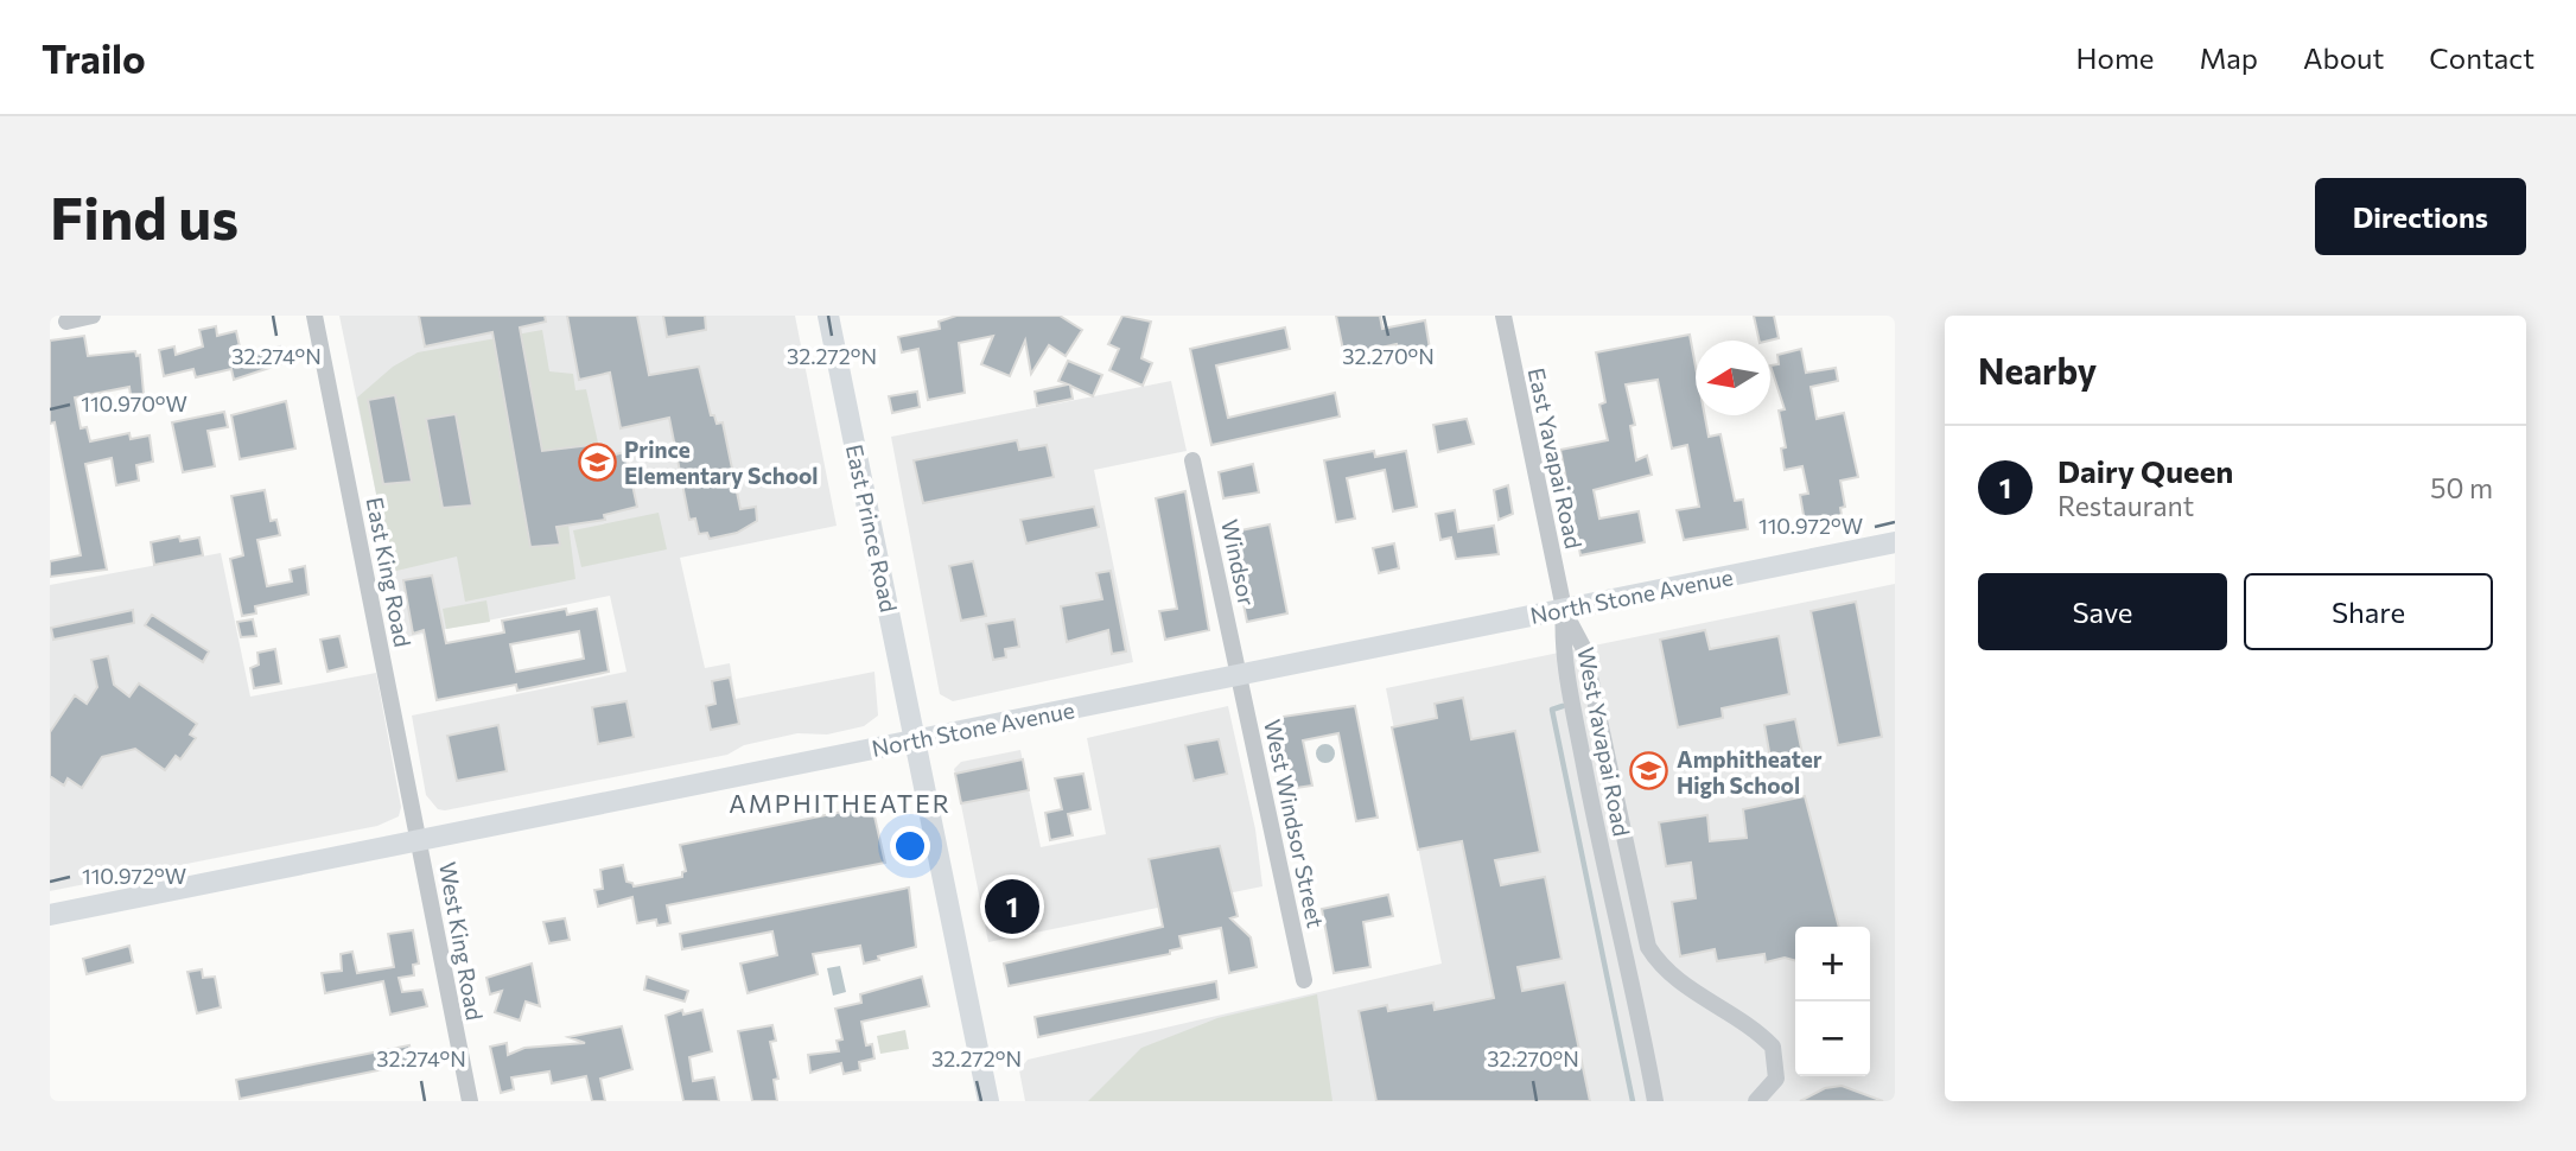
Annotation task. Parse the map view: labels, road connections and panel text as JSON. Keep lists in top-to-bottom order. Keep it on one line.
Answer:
{"streets":{"main road":["East Prince Road","North Stone Avenue"],"street":["East Yavapai Road","Windsor","East King Road","West Yavapai Road","West Windsor Street","West King Road"]},"crossings":[["East Yavapai Road","North Stone Avenue"],["East Yavapai Road","West Yavapai Road"],["East Prince Road","North Stone Avenue"],["Windsor","North Stone Avenue"],["Windsor","West Windsor Street"],["East King Road","North Stone Avenue"],["East King Road","West King Road"],["North Stone Avenue","West Yavapai Road"],["North Stone Avenue","West Windsor Street"],["North Stone Avenue","West King Road"]],"districts":["AMPHITHEATER"],"places":{"school or university":["Prince Elementary School","Amphitheater High School"]},"north":"left","page":{"header":"Trailo","nav":["Home","Map","About","Contact"],"buttons":["Directions",["Save","Share"]],"title":"Find us","heading":"Nearby","list":[{"mark":"1","name":"Dairy Queen","note":"Restaurant","value":"50 m"}],"pins":"1","map_buttons":["+","−"]},"coordinates":["32.274°N","32.272°N","32.270°N","110.970°W","110.972°W"]}
